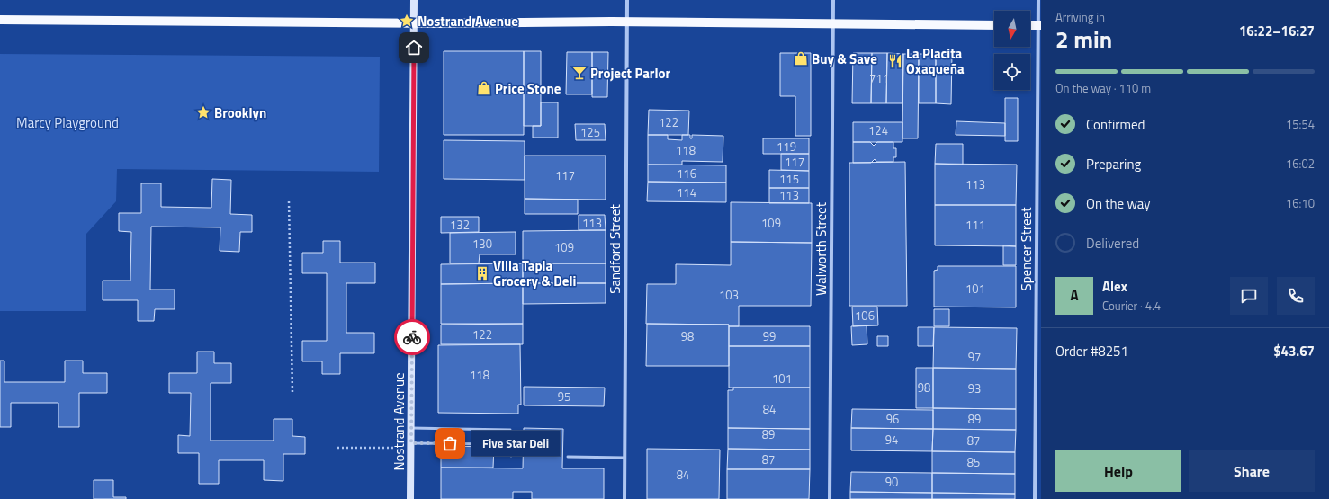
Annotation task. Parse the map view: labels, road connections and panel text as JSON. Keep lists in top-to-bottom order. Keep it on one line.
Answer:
{"streets":{"main road":["Nostrand Avenue"],"street":["Sandford Street","Walworth Street","Spencer Street"]},"parks":["Marcy Playground"],"places":{"place":["Nostrand Avenue","Brooklyn"],"shop":["Buy & Save","Price Stone"],"restaurant":["La Placita Oxaqueña"],"bar":["Project Parlor"],"building":["Villa Tapia Grocery & Deli"],"other":["Five Star Deli"]},"house_numbers":["711","122","124","125","119","118","117","116","117","115","113","114","113","113","109","132","111","130","109","101","103","106","122","98","99","97","118","101","98","93","95","84","96","89","89","94","87","87","85","84","90"],"north":"bottom","page":{"heading":["2 min","Arriving in","16:22–16:27"],"panel":["Alex","Courier · 4.4","Order #8251","$43.67"],"bar":"On the way · 110 m","list":[["Confirmed","15:54"],["Preparing","16:02"],["On the way","16:10"],"Delivered"],"round":"A","bubble":"Five Star Deli","buttons":["Help","Share"]}}
